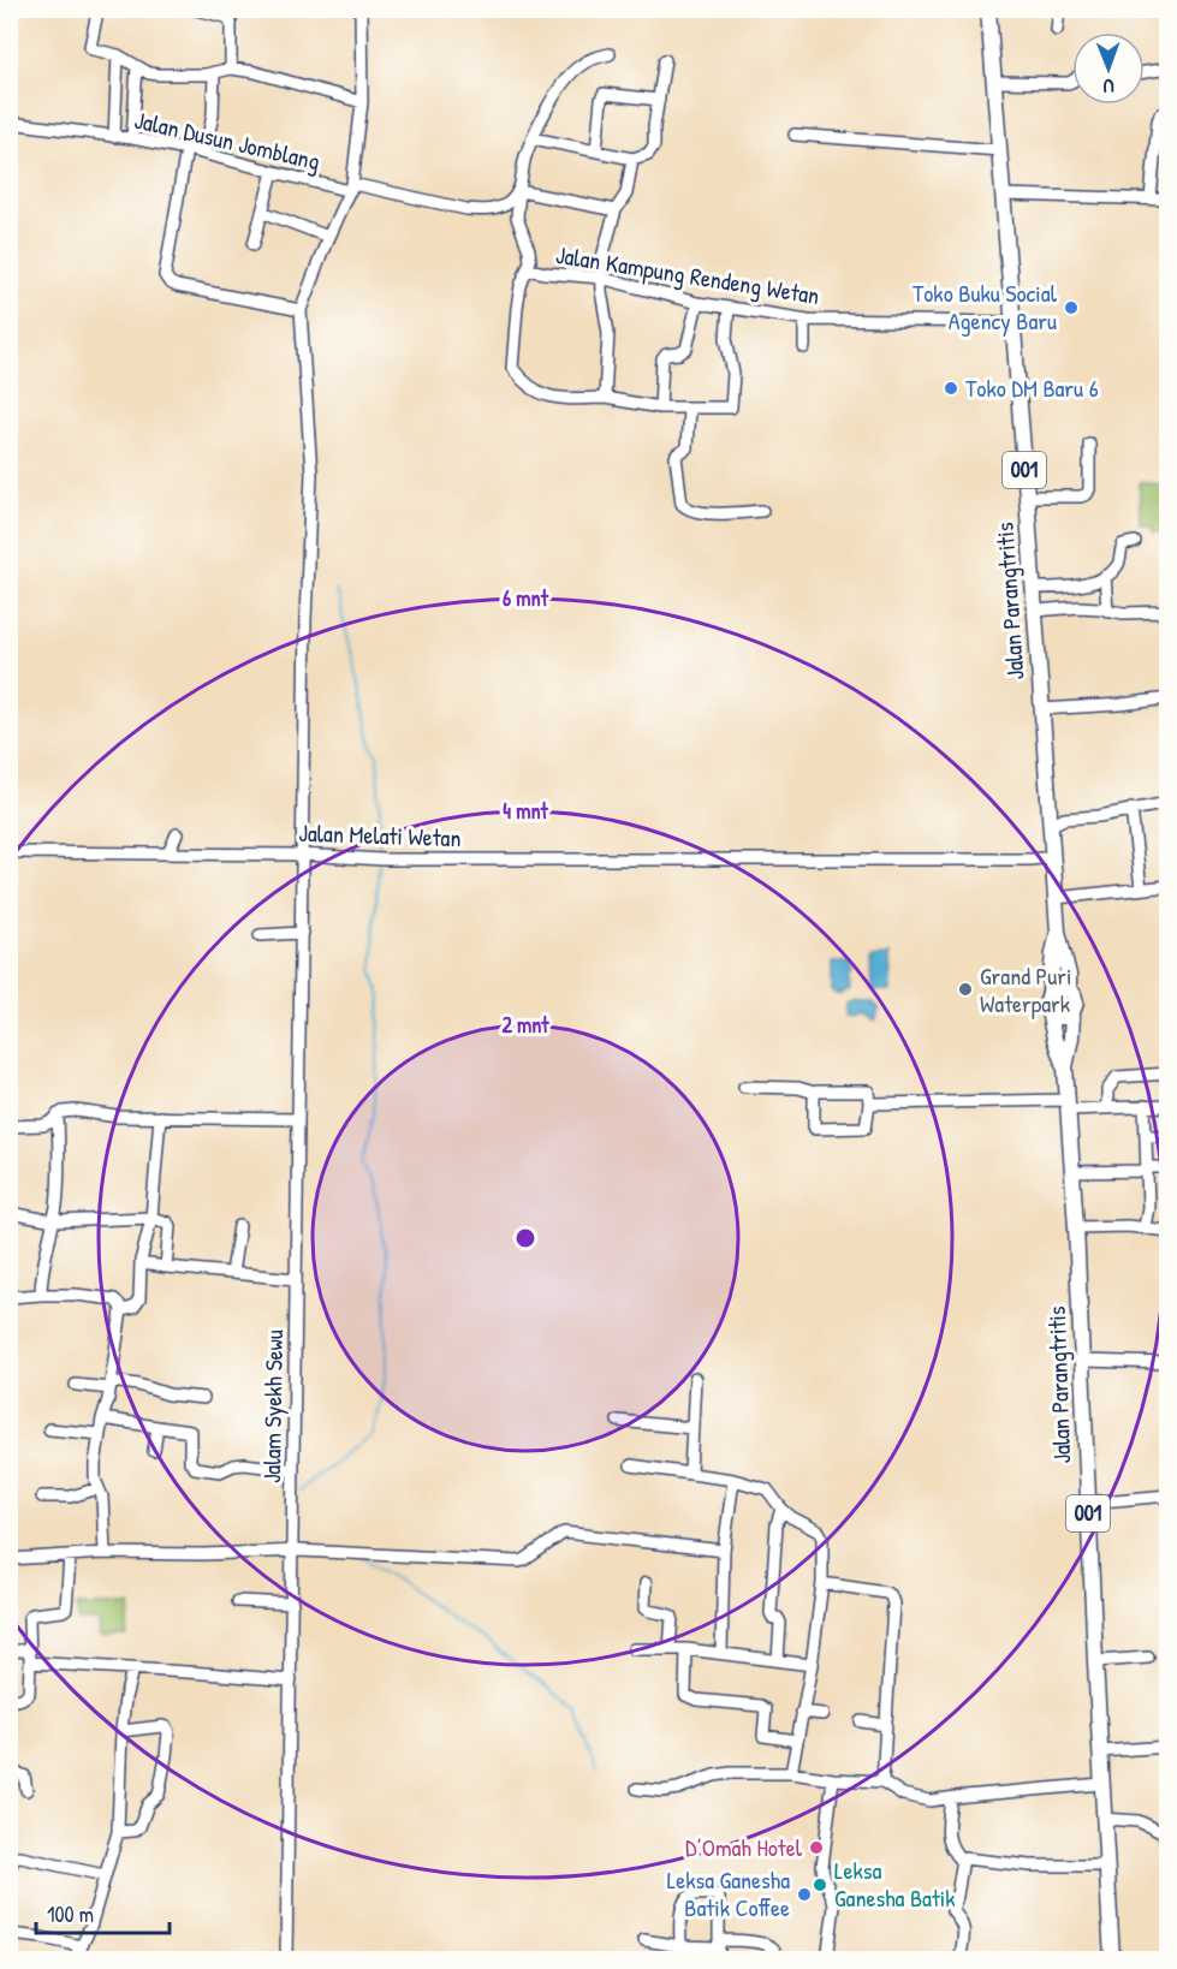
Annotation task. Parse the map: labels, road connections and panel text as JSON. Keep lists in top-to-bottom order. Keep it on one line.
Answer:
{"streets":{"main road":["001","Jalan Parangtritis"],"street":["Jalan Dusun Jomblang","Jalan Kampung Rendeng Wetan","Jalan Melati Wetan","Jalam Syekh Sewu"]},"crossings":[["Jalan Kampung Rendeng Wetan","Jalan Parangtritis"],["001","Jalan Parangtritis"],["Jalan Parangtritis","Jalan Melati Wetan"],["Jalan Melati Wetan","Jalam Syekh Sewu"]],"places":["Toko Buku Social Agency Baru","Toko DM Baru 6","Grand Puri Waterpark","D’Omah Hotel","Leksa Ganesha Batik","Leksa Ganesha Batik Coffee"],"scale_bar":"100 m","north":"bottom","rings":["6 mnt","4 mnt","2 mnt"]}
